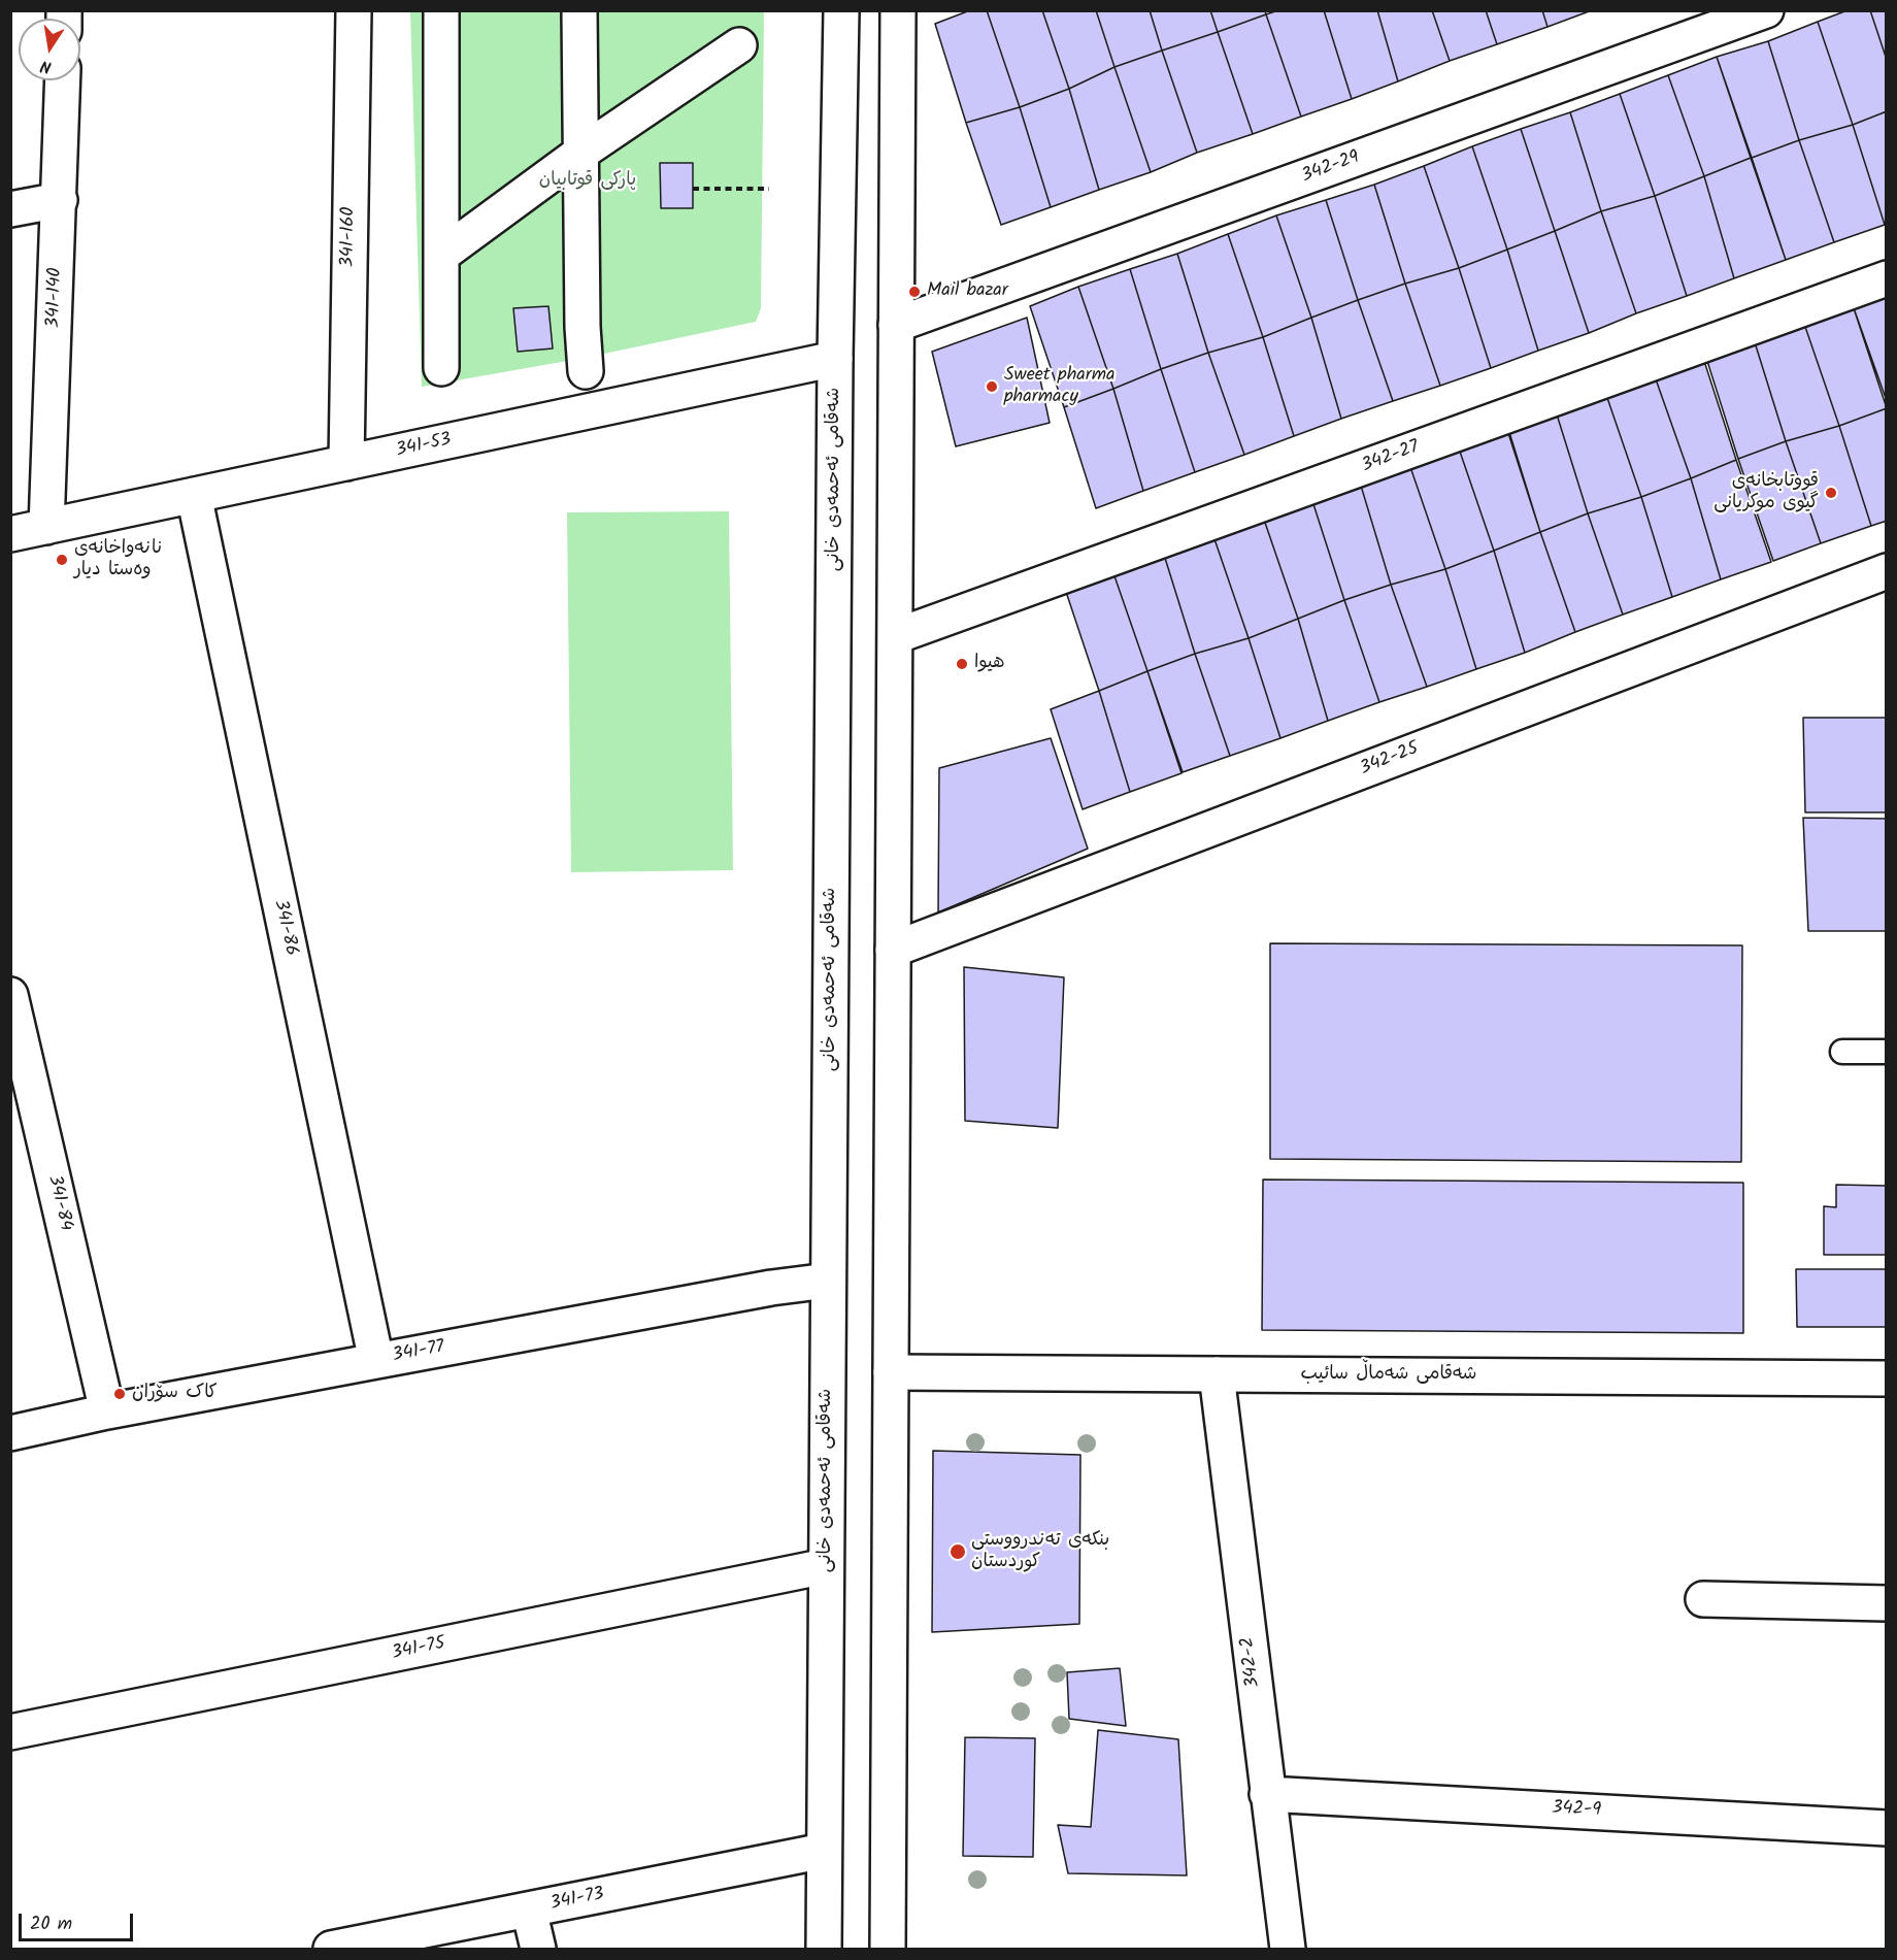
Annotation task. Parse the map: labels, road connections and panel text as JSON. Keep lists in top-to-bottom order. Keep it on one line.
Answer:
{"streets":{"street":["342-29","341-160","341-140","341-53","342-27","شەقامی ئەحمەدی خانی","342-25","341-86","341-84","341-77","شەقامی شەماڵ سائیب","341-75","342-2","342-9","341-73"]},"crossings":[["341-160","341-53"],["341-140","341-53"],["341-53","شەقامی ئەحمەدی خانی"],["341-53","341-86"],["شەقامی ئەحمەدی خانی","341-77"],["شەقامی ئەحمەدی خانی","341-75"],["شەقامی ئەحمەدی خانی","341-73"],["341-86","341-77"],["341-84","341-77"],["شەقامی شەماڵ سائیب","342-2"],["342-2","342-9"]],"parks":["پارکی قوتابیان"],"places":["Mail bazar","Sweet pharma pharmacy","قووتابخانەی گيوی موكريانی","نانەواخانەی وەستا دیار","هيوا","کاک سۆران","بنکەی تەندرووستی کوردستان"],"scale_bar":"20 m","north":"bottom"}
